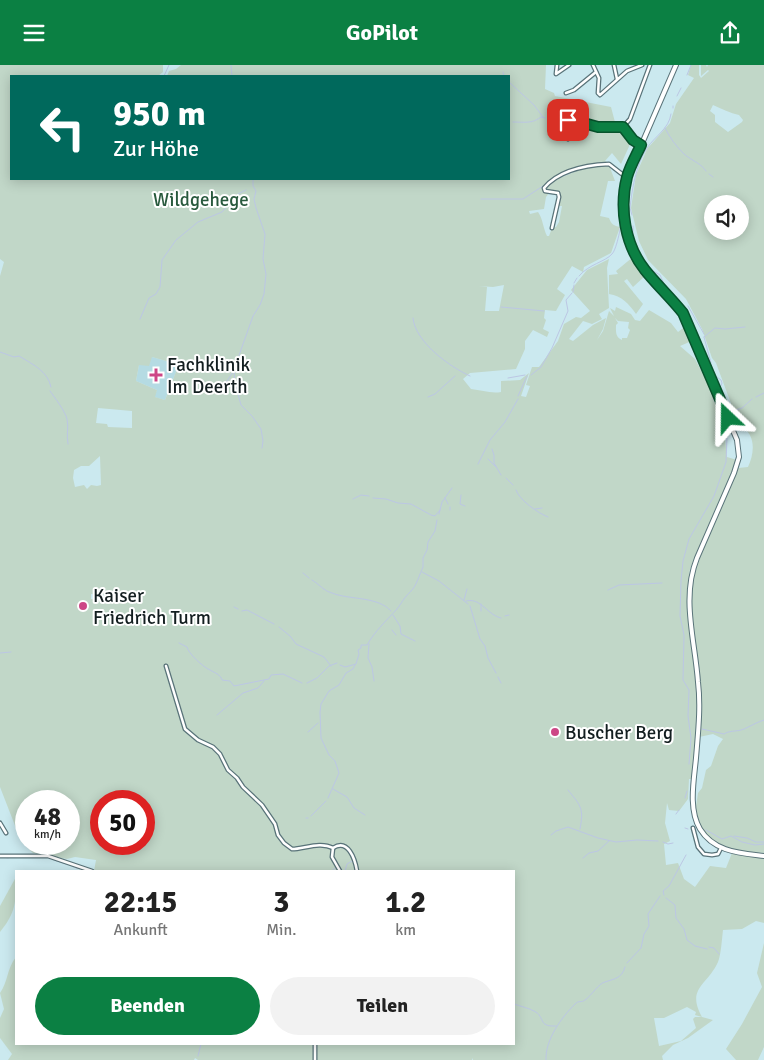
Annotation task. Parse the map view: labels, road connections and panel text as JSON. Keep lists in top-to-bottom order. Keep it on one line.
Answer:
{"parks":["Wildgehege"],"places":{"health":["Fachklinik Im Deerth"],"other":["Kaiser Friedrich Turm","Buscher Berg"]},"page":{"header":"GoPilot","turn":["950 m","Zur Höhe"],"speed":"48 km/h","limit":"50","eta":["22:15","Ankunft","3","Min.","1.2","km"],"buttons":["Beenden","Teilen"]}}
